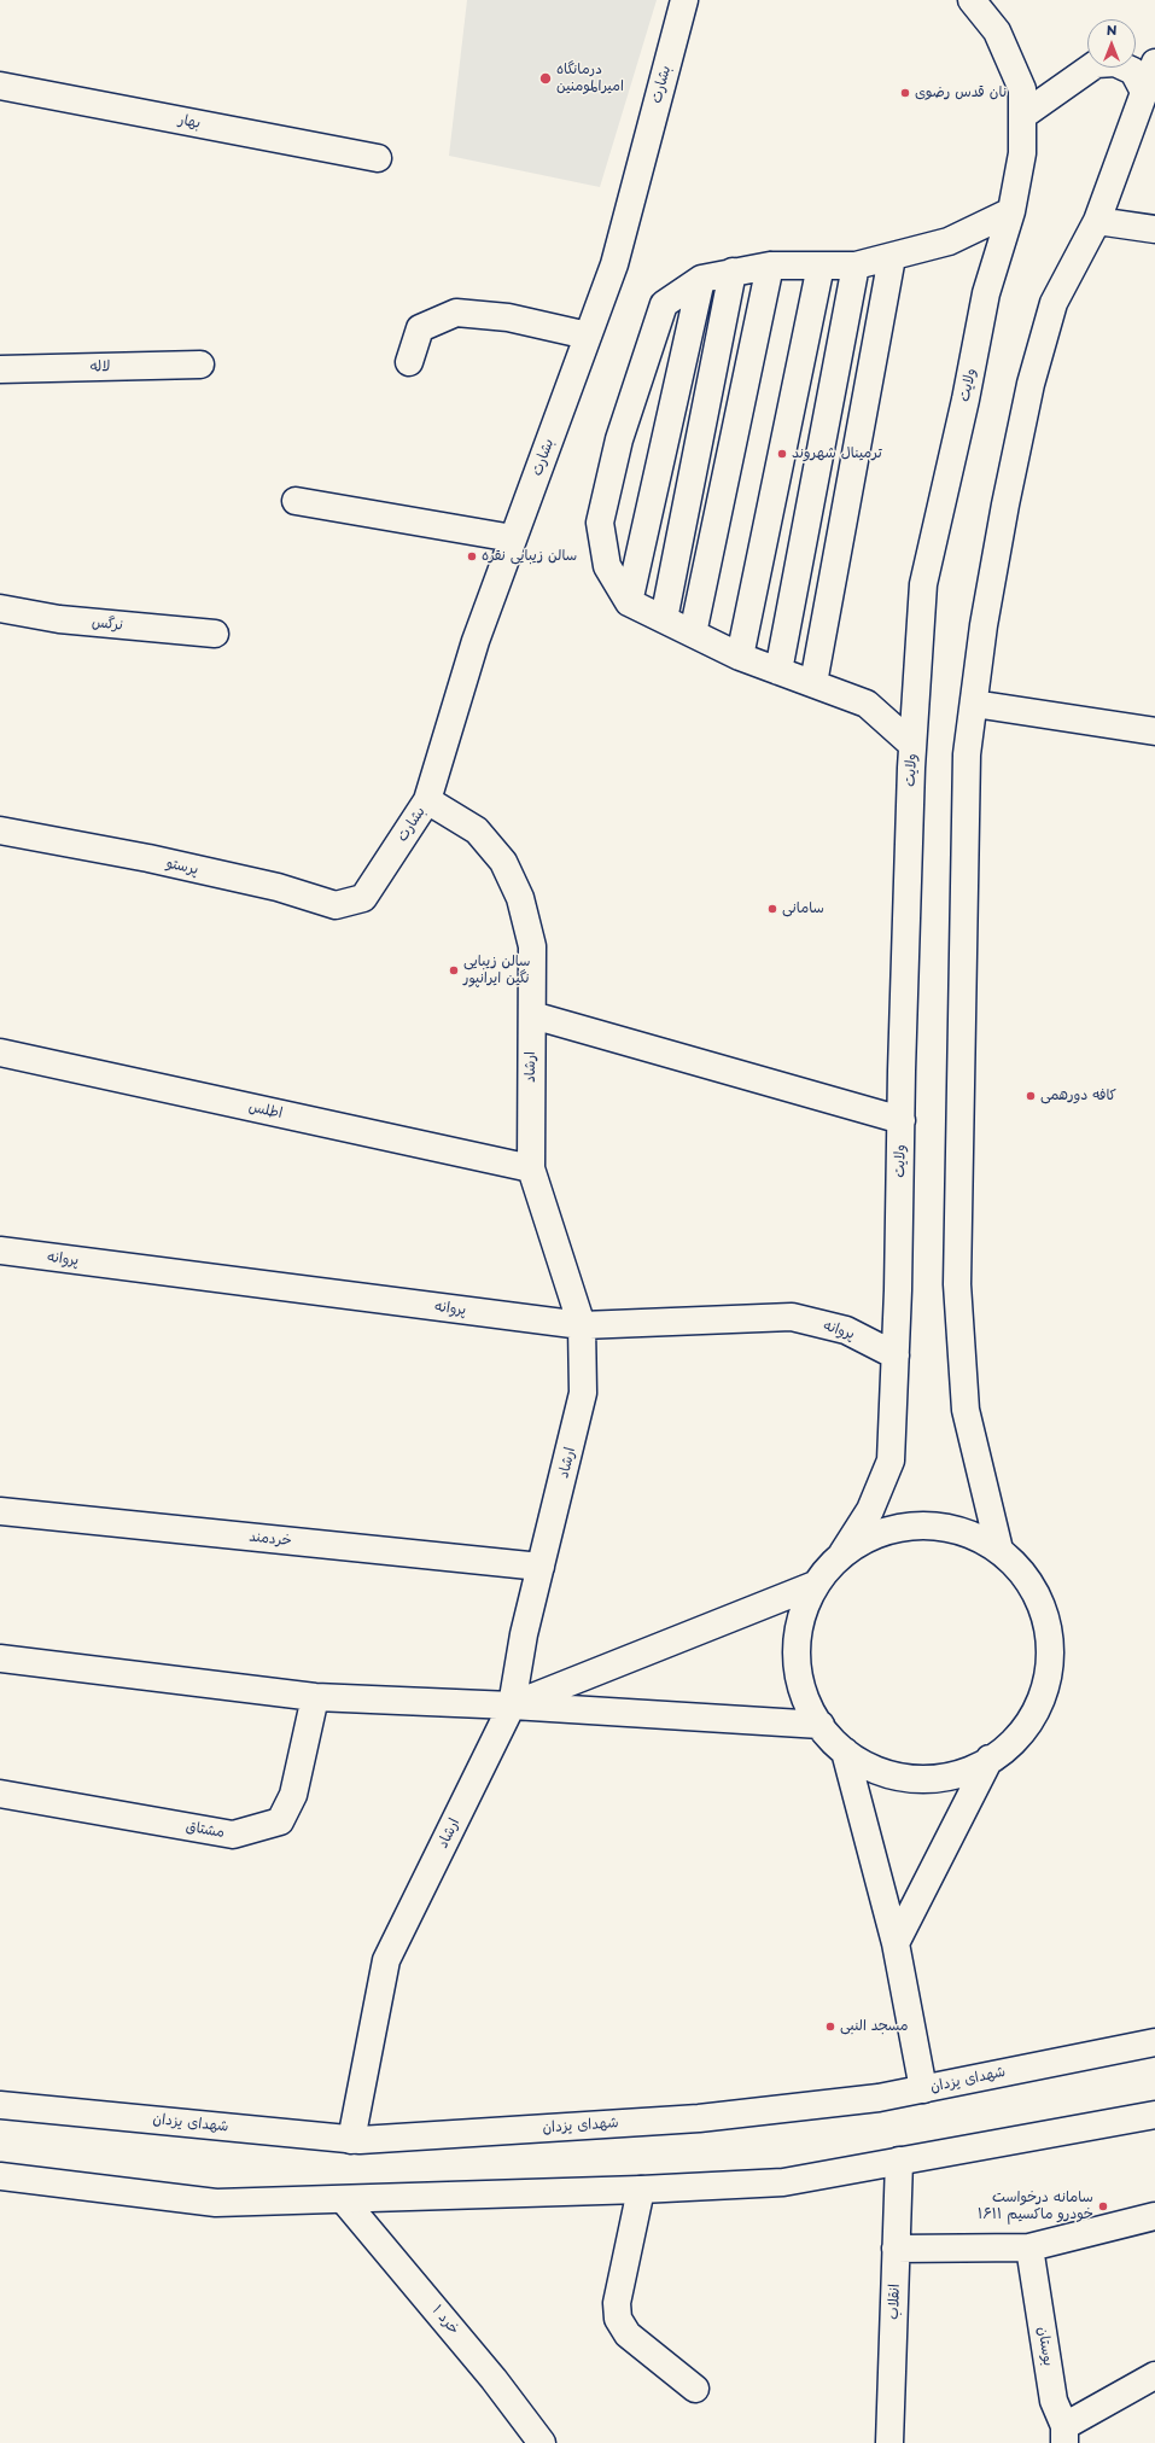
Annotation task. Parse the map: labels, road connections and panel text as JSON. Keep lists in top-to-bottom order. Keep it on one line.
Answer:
{"streets":{"street":["بشارت","بهار","لاله","ولایت","نرگس","پرستو","ارشاد","اطلس","پروانه","خردمند","مشتاق","شهدای یزدان","انقلاب","خرد ۱","بوستان"]},"crossings":[["بشارت","پرستو"],["بشارت","ارشاد"],["ولایت","پروانه"],["ارشاد","اطلس"],["ارشاد","پروانه"],["ارشاد","خردمند"],["ارشاد","شهدای یزدان"]],"places":["درمانگاه امیرالمومنین","نان قدس رضوی","ترمینال شهروند","سالن زیبایی نقره","سامانی","سالن زیبایی نگین ایرانپور","کافه دورهمی","مسجد النبی","سامانه درخواست خودرو ماکسیم ۱۶۱۱"],"north":"top"}
